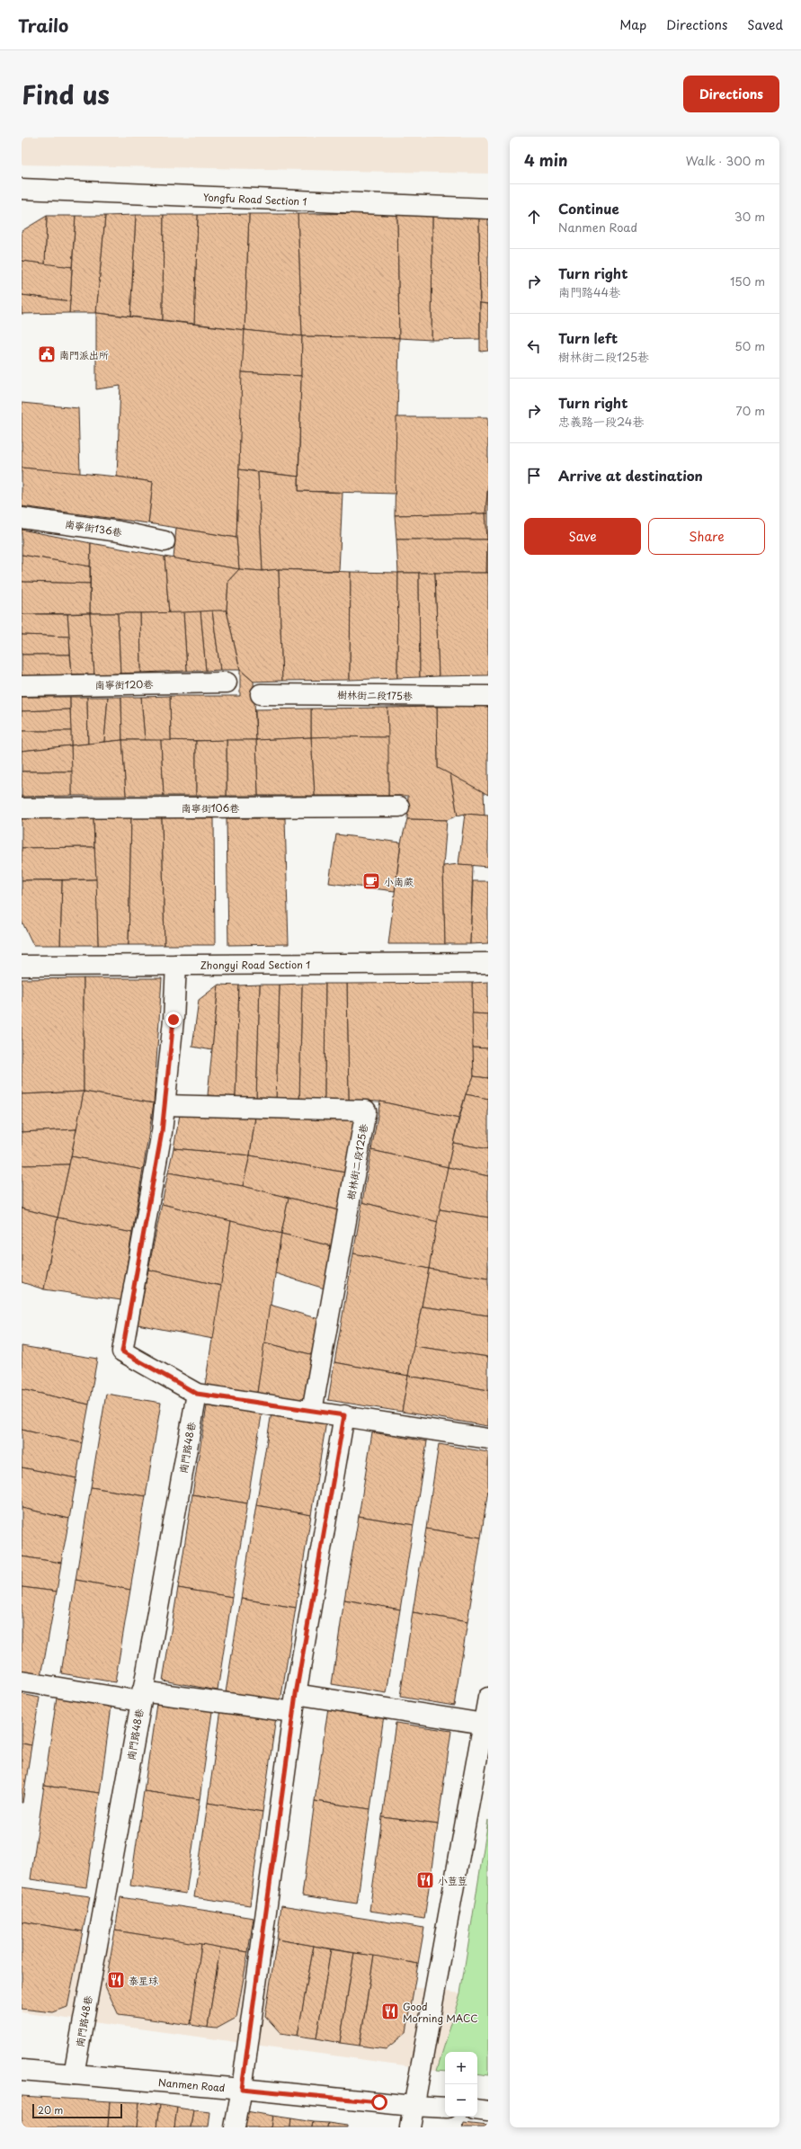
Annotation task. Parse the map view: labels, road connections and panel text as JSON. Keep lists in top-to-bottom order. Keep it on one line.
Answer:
{"streets":{"street":["Yongfu Road Section 1","南寧街136巷","南寧街120巷","樹林街二段175巷","南寧街106巷","Zhongyi Road Section 1","樹林街二段125巷","南門路48巷","Nanmen Road"]},"crossings":[["南門路48巷","Nanmen Road"]],"places":{"public building":["南門派出所"],"cafe":["小南蕨"],"restaurant":["小荳荳","泰星球","Good Morning MACC"]},"scale_bar":"20 m","page":{"header":"Trailo","nav":["Map","Directions","Saved"],"title":"Find us","buttons":["Directions",["Save","Share"]],"heading":["4 min","Walk · 300 m"],"list":[["Continue","Nanmen Road","30 m"],["Turn right","南門路44巷","150 m"],["Turn left","樹林街二段125巷","50 m"],["Turn right","忠義路一段24巷","70 m"],"Arrive at destination"],"map_buttons":["+","−"],"scale":"20 m"}}
